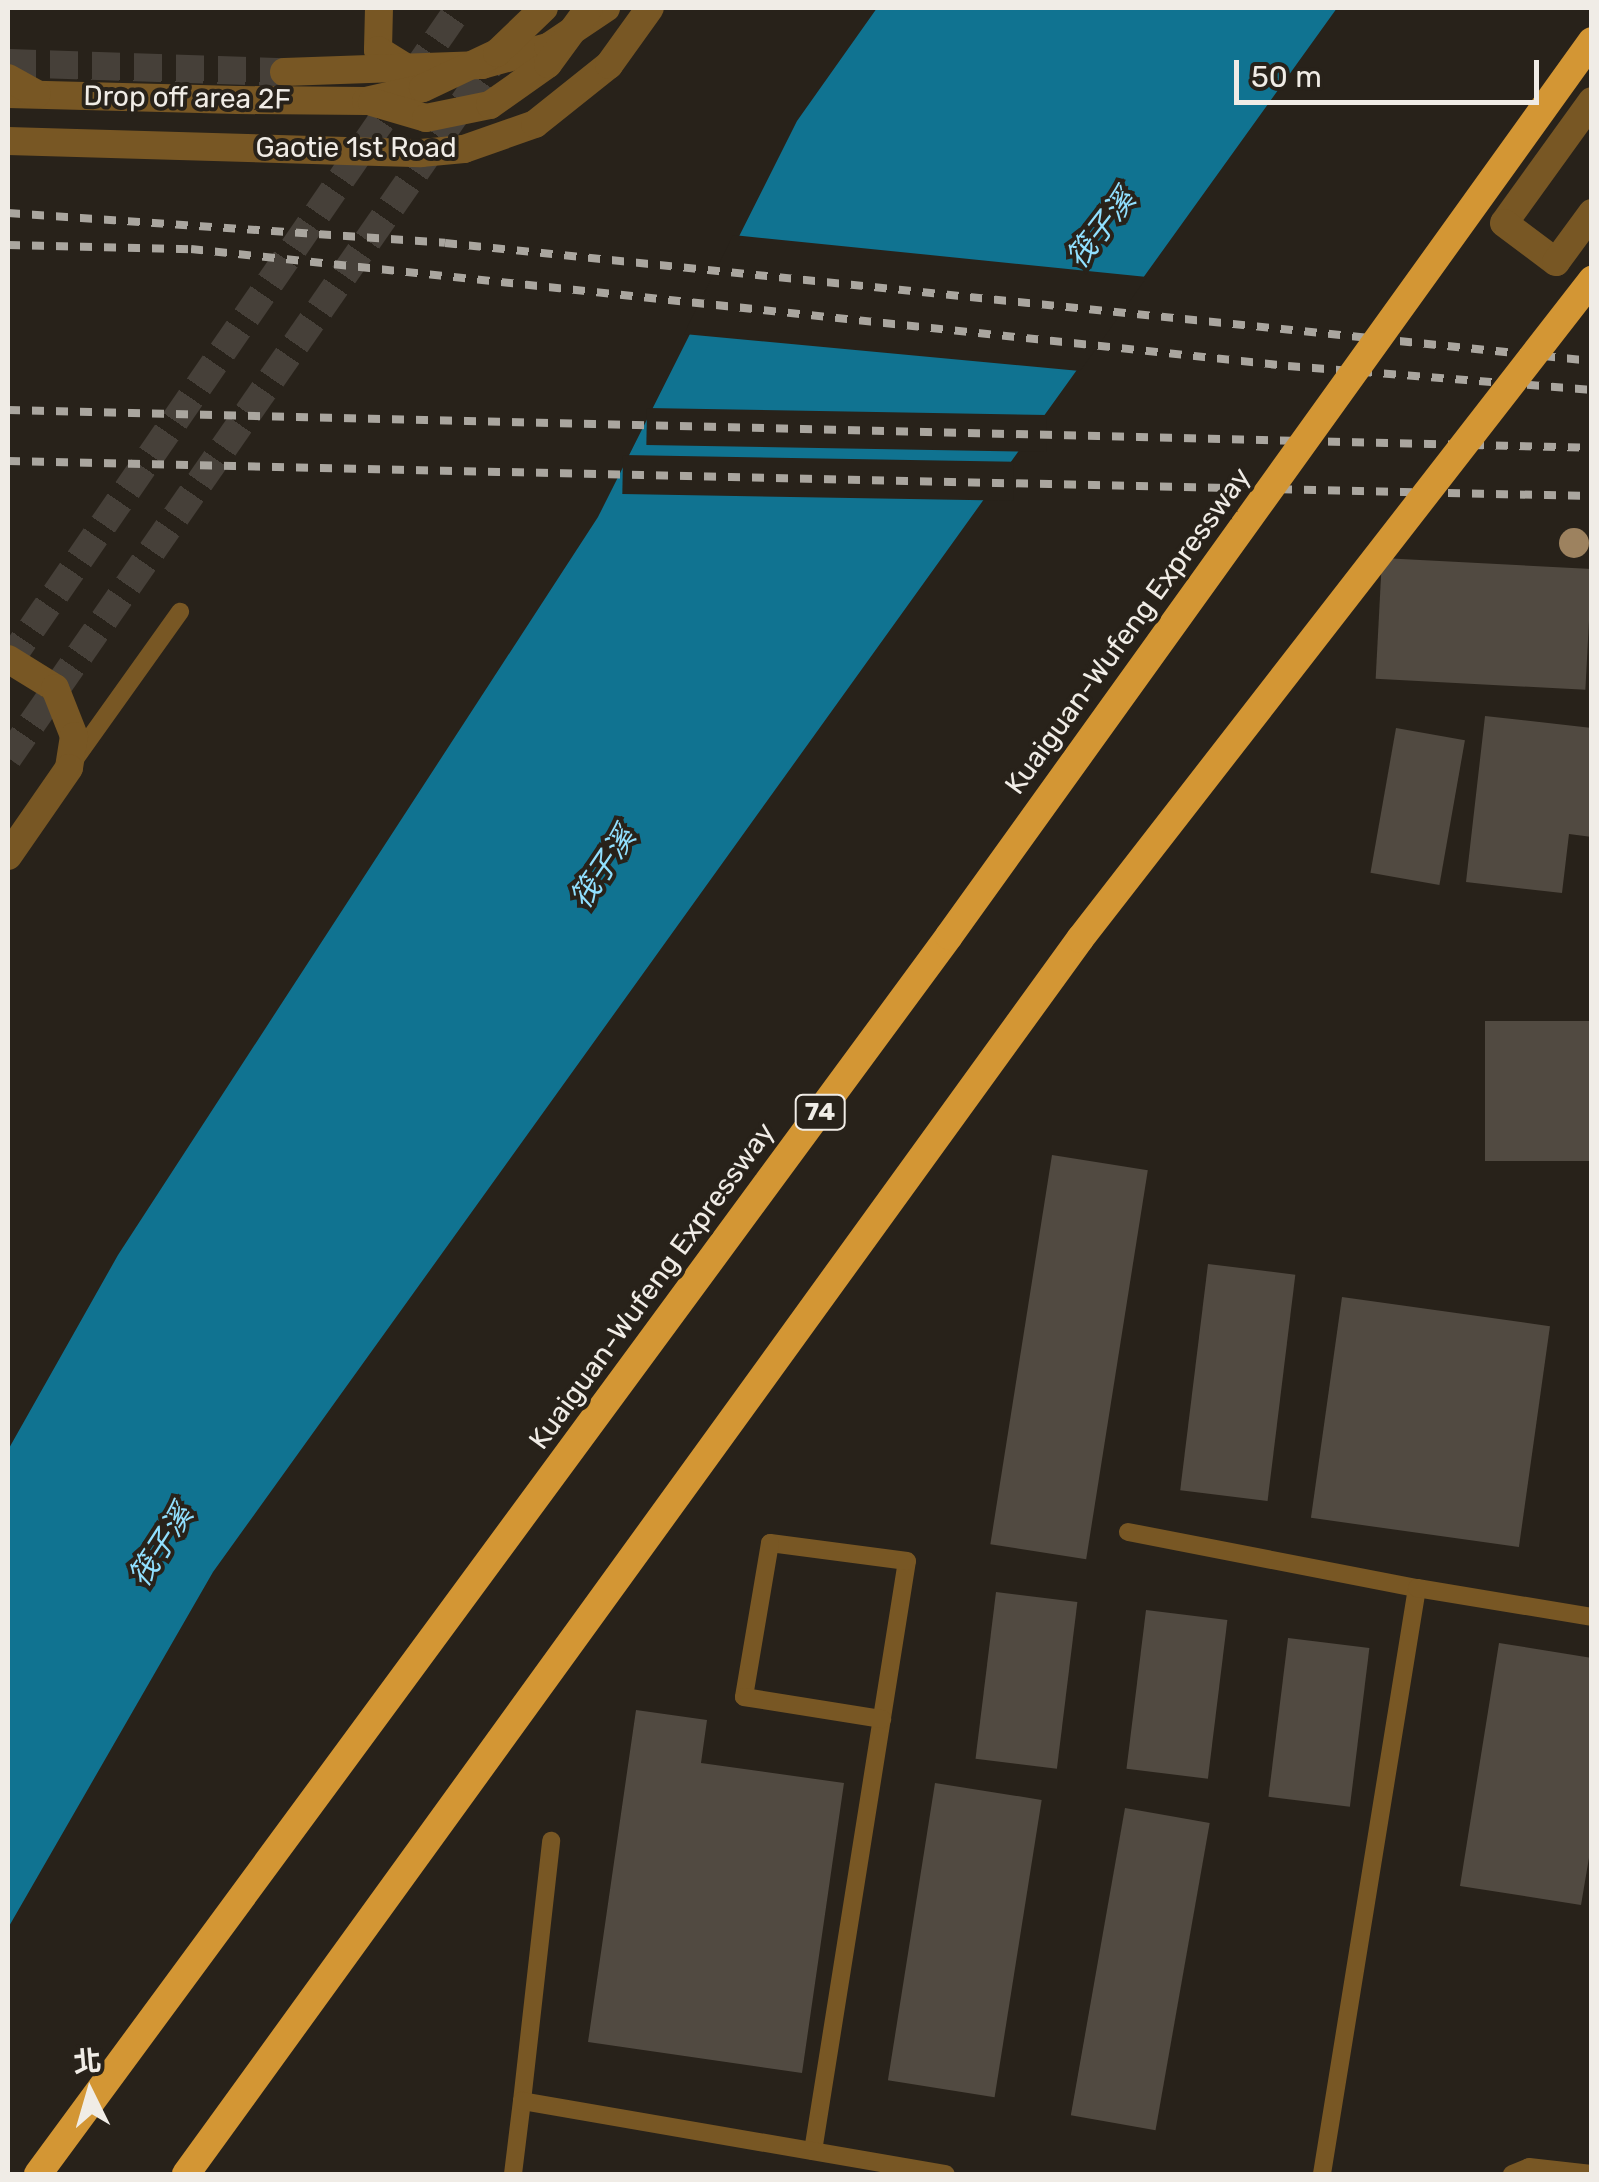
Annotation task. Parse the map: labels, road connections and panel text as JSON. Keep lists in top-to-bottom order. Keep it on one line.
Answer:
{"streets":{"highway":["Kuaiguan-Wufeng Expressway","74"],"street":["Drop off area 2F","Gaotie 1st Road"]},"water":["筏子溪"],"scale_bar":"50 m","north":"top"}
